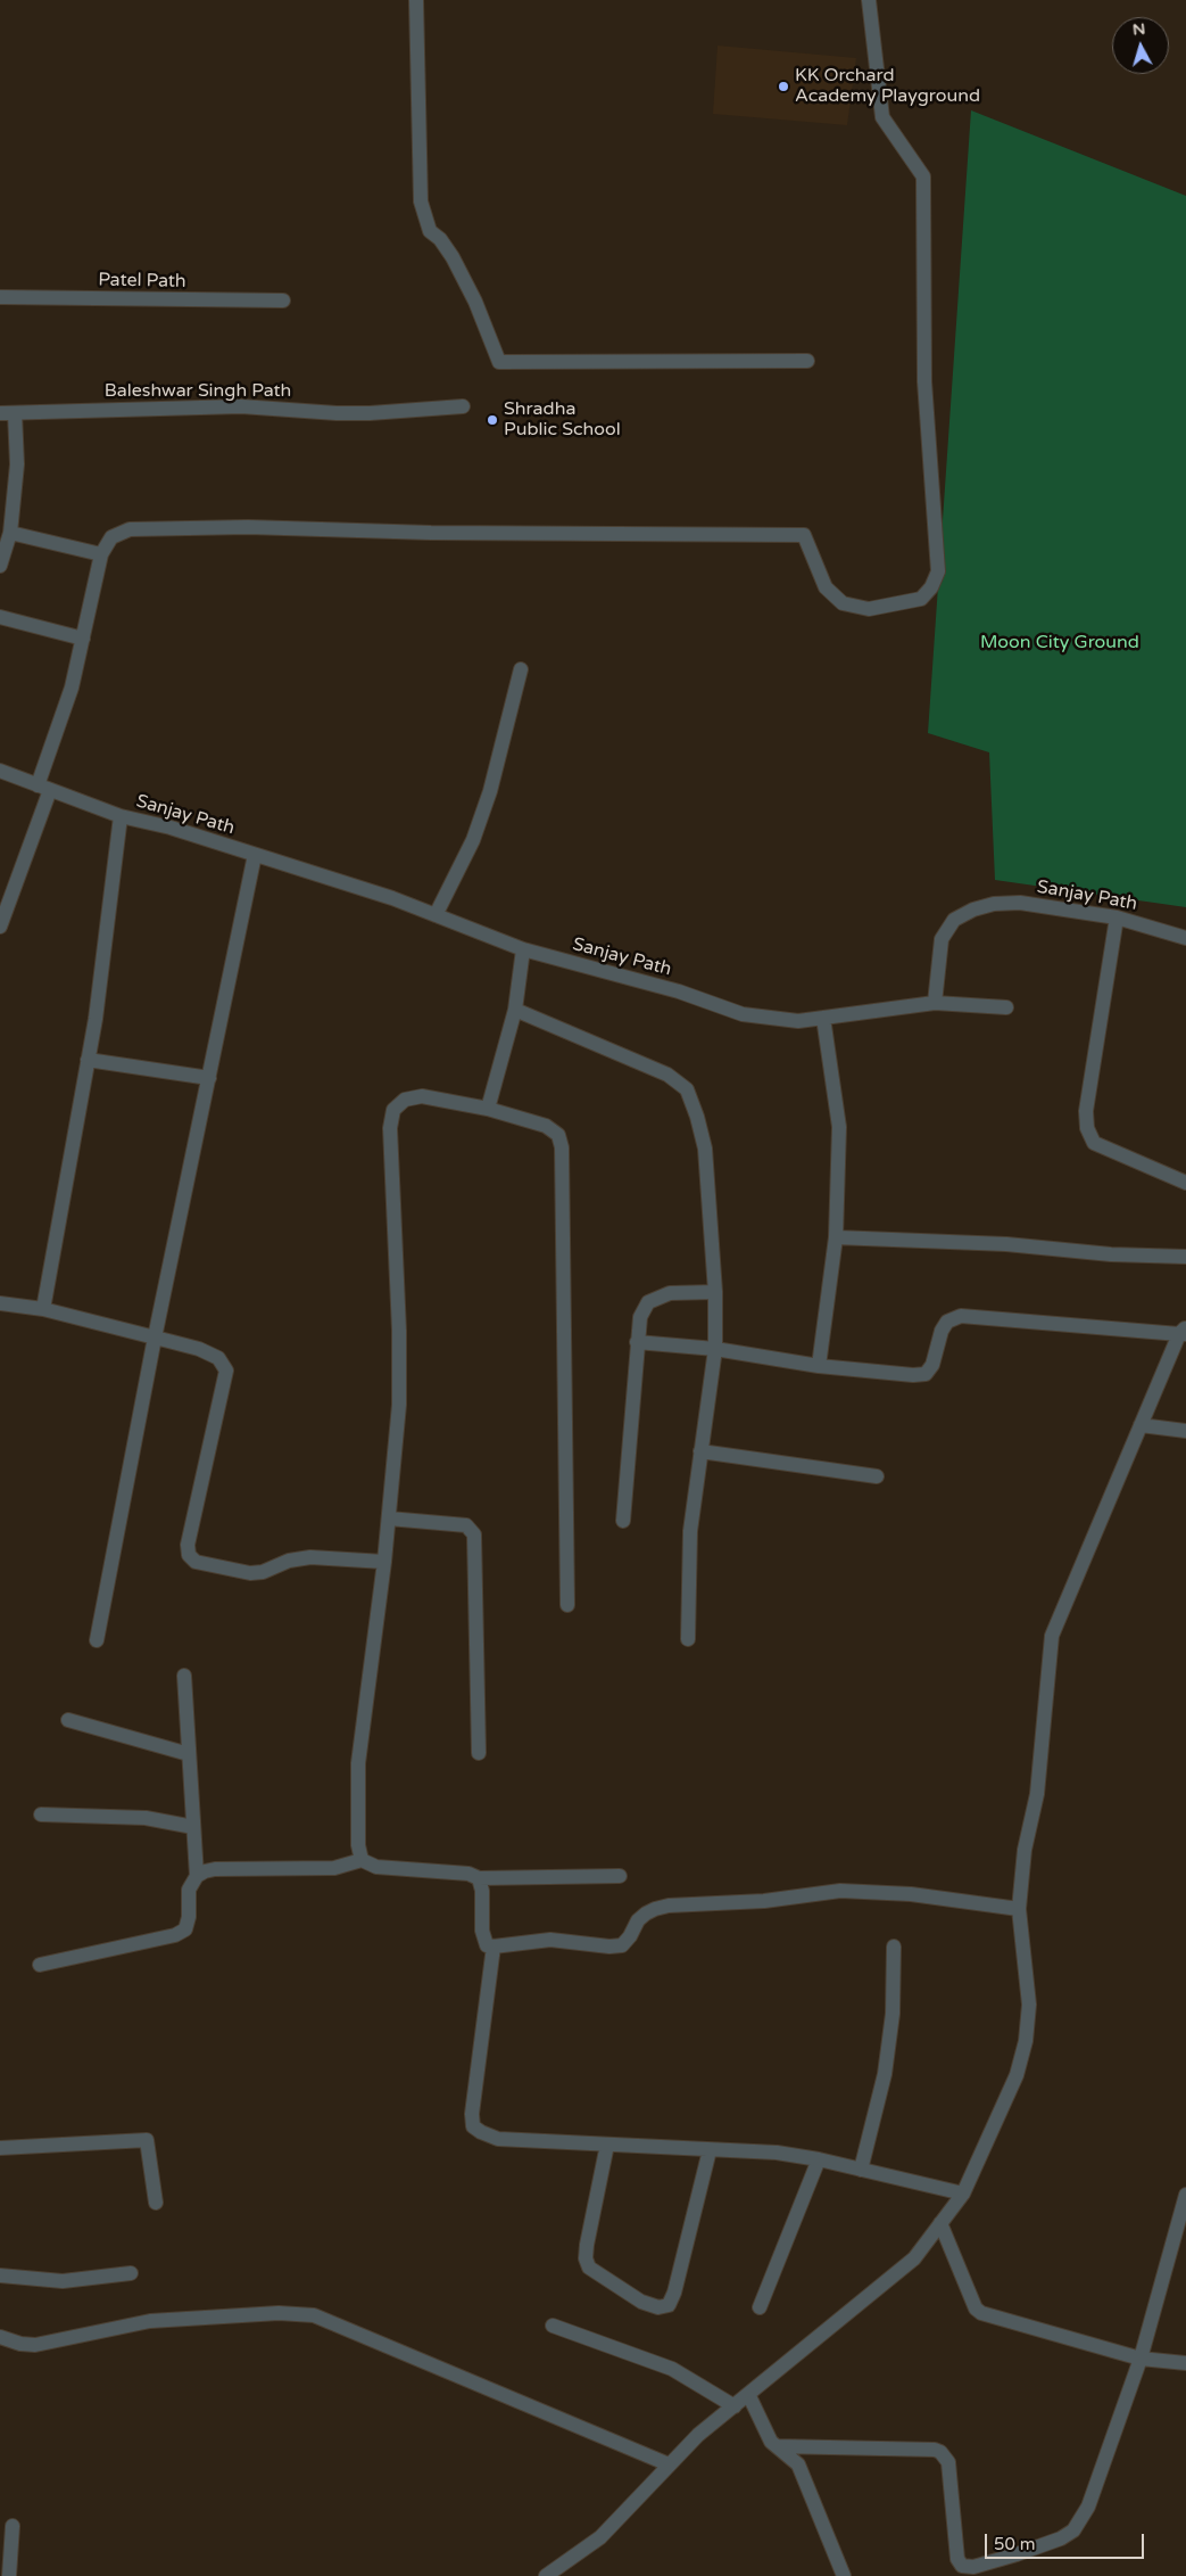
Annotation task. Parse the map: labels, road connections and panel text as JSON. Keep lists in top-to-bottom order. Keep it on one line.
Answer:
{"streets":{"street":["Patel Path","Baleshwar Singh Path","Sanjay Path"]},"parks":["Moon City Ground"],"places":["KK Orchard Academy Playground","Shradha Public School"],"scale_bar":"50 m","north":"top"}
